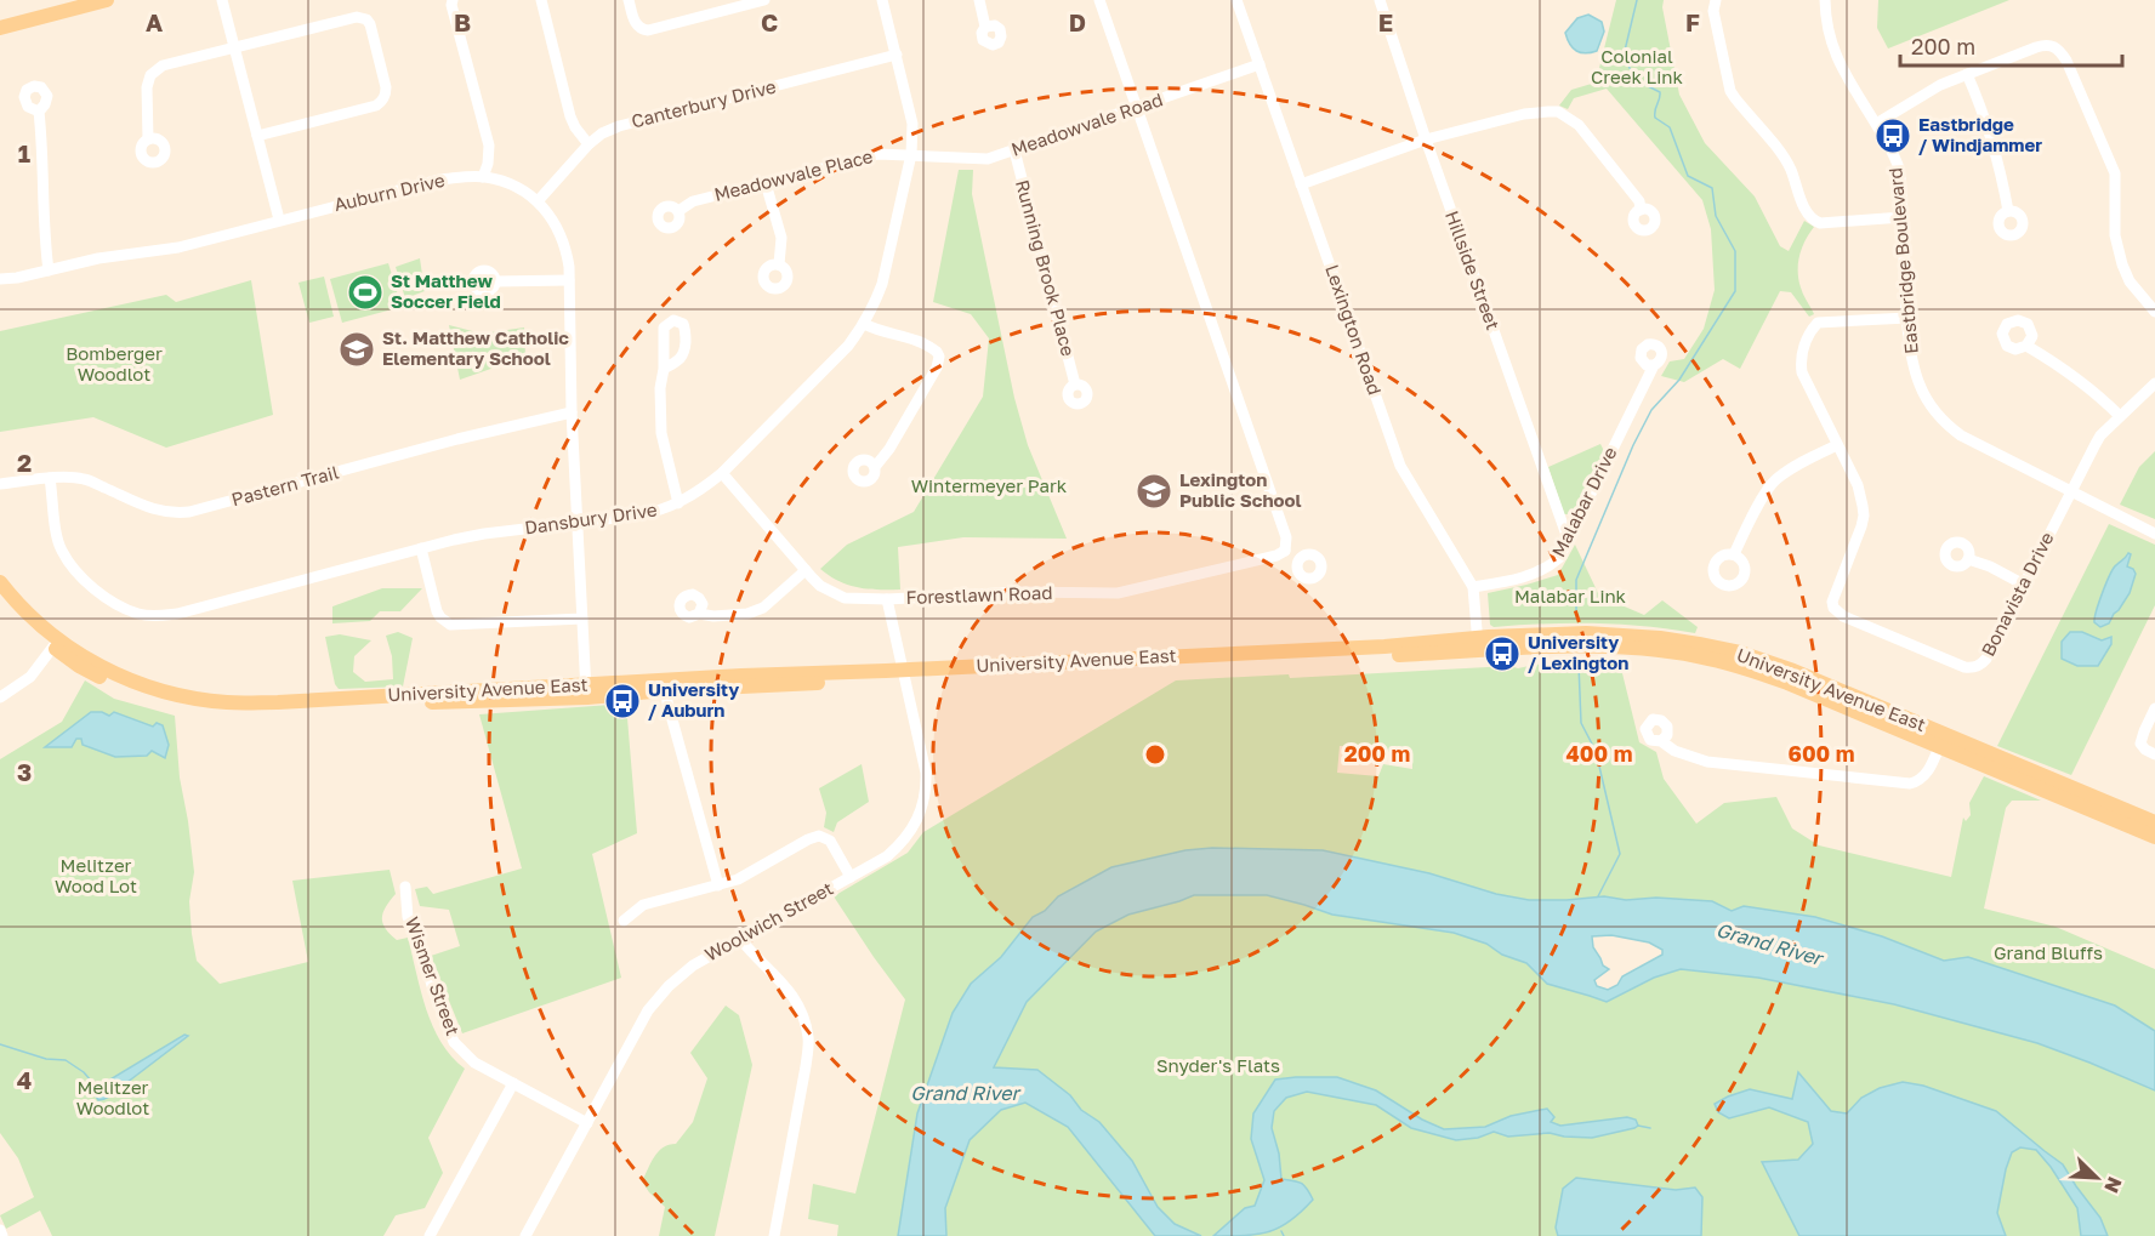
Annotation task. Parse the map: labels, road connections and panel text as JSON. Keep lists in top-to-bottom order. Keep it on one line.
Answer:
{"streets":{"main road":["University Avenue East"],"street":["Canterbury Drive","Meadowvale Road","Meadowvale Place","Auburn Drive","Eastbridge Boulevard","Running Brook Place","Hillside Street","Lexington Road","Pastern Trail","Malabar Drive","Dansbury Drive","Bonavista Drive","Forestlawn Road","Woolwich Street","Wismer Street"]},"crossings":[["Canterbury Drive","Auburn Drive"],["Canterbury Drive","Dansbury Drive"],["Meadowvale Road","Meadowvale Place"],["Meadowvale Road","Running Brook Place"],["Meadowvale Road","Lexington Road"],["Meadowvale Road","Dansbury Drive"],["Meadowvale Place","Dansbury Drive"],["Auburn Drive","Pastern Trail"],["Auburn Drive","Dansbury Drive"],["Auburn Drive","University Avenue East"],["Eastbridge Boulevard","Bonavista Drive"],["Hillside Street","Malabar Drive"],["Lexington Road","Malabar Drive"],["Lexington Road","University Avenue East"],["Pastern Trail","Dansbury Drive"],["Dansbury Drive","Forestlawn Road"],["Forestlawn Road","Woolwich Street"],["University Avenue East","Woolwich Street"],["Woolwich Street","Wismer Street"]],"water":["Grand River"],"parks":["Colonial Creek Link","Bomberger Woodlot","Wintermeyer Park","Malabar Link","Melitzer Wood Lot","Grand Bluffs","Snyder's Flats","Melitzer Woodlot"],"places":{"bus stop":["Eastbridge / Windjammer","University / Lexington","University / Auburn"],"sports":["St Matthew Soccer Field"],"school or university":["St. Matthew Catholic Elementary School","Lexington Public School"]},"scale_bar":"200 m","north":"bottom right","grid":{"columns":["A","B","C","D","E","F"],"rows":["1","2","3","4"]},"rings":["200 m","400 m","600 m"]}
